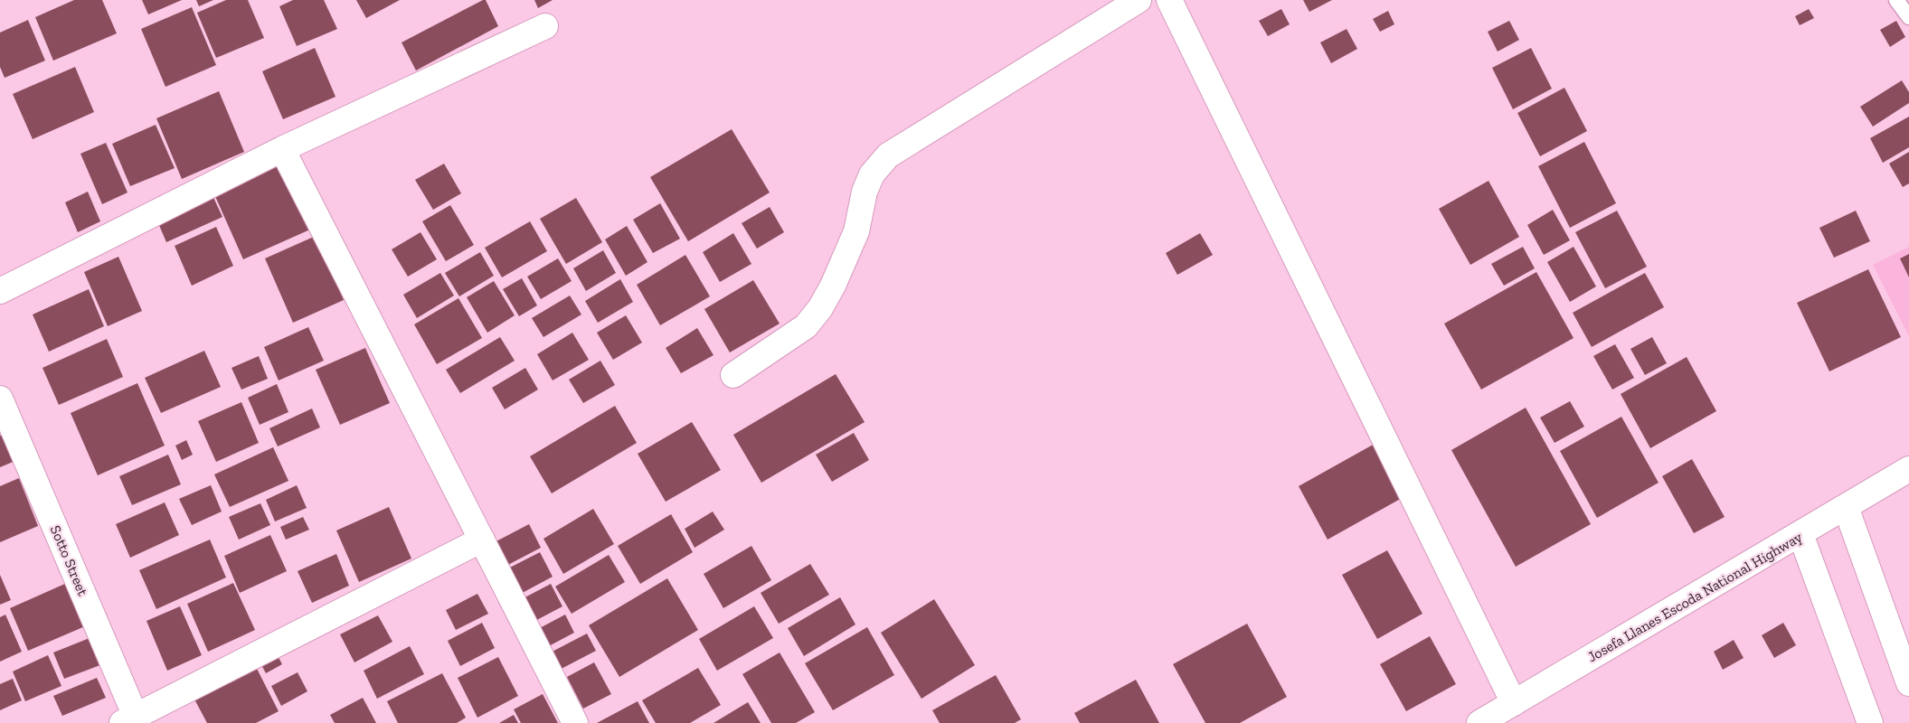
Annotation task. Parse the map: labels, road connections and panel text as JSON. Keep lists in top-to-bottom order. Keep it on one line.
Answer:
{"streets":{"street":["Sotto Street","Josefa Llanes Escoda National Highway"]}}
